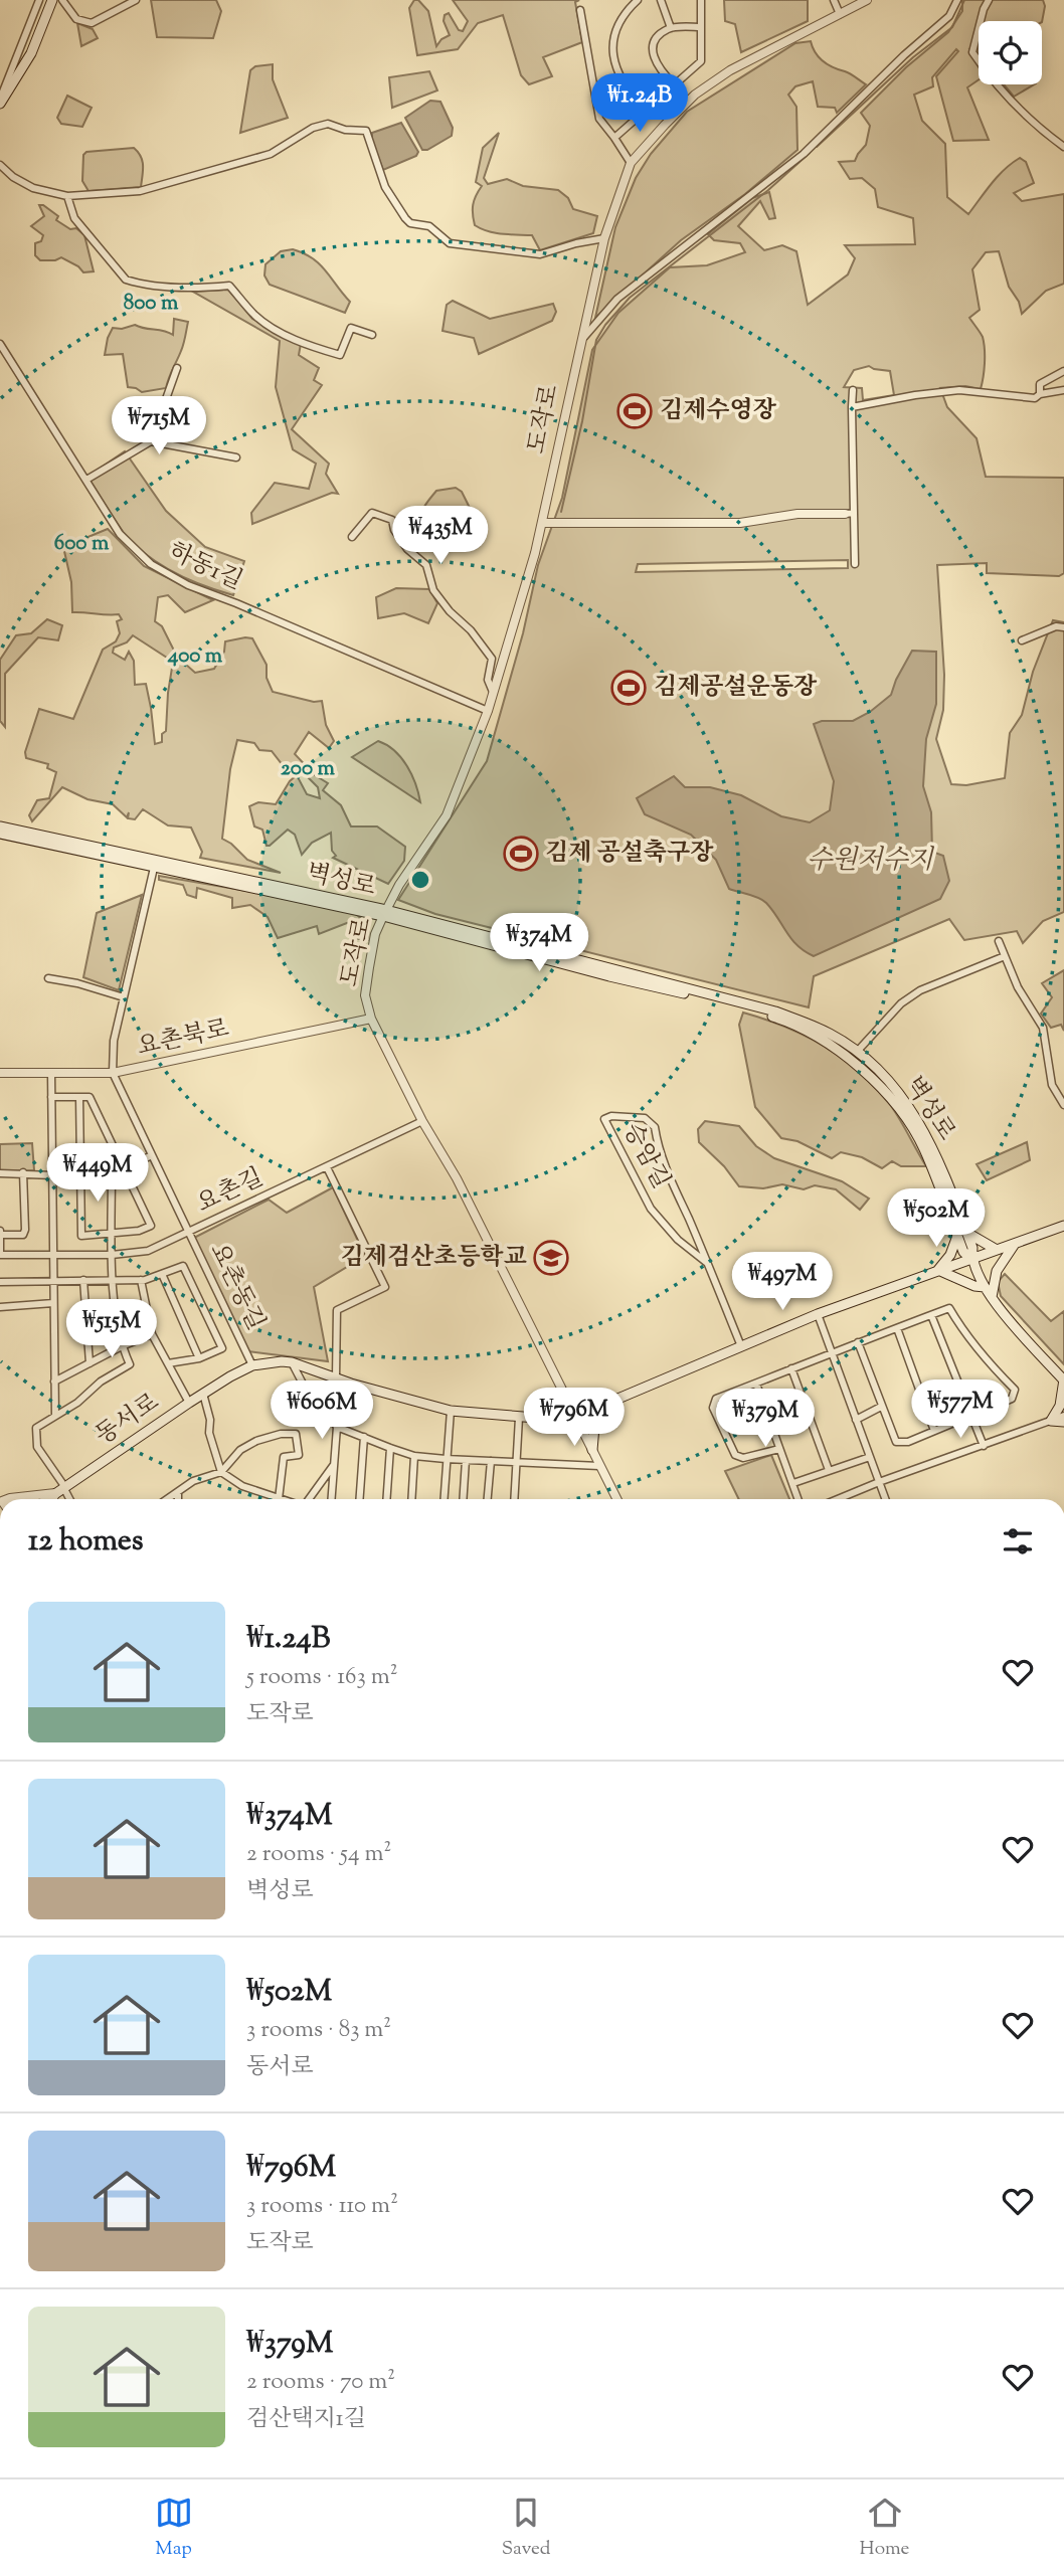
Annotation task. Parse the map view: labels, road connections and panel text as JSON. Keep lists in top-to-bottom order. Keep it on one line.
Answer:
{"streets":{"main road":["벽성로","동서로"],"street":["도작로","하동1길","요촌북로","승암길","요촌길","요촌동길"]},"crossings":[["도작로","하동1길"],["도작로","벽성로"],["도작로","요촌북로"],["도작로","요촌길"],["도작로","동서로"],["벽성로","동서로"],["요촌북로","요촌동길"],["승암길","동서로"],["요촌길","요촌동길"],["요촌동길","동서로"]],"water":["수원저수지"],"places":{"sports":["김제수영장","김제공설운동장","김제 공설축구장"],"school or university":["김제검산초등학교"]},"page":{"price":["₩1.24B","₩715M","₩435M","₩374M","₩449M","₩502M","₩497M","₩515M","₩577M","₩606M","₩796M","₩379M"],"heading":"12 homes","list":[{"name":"₩1.24B","note":"5 rooms · 163 m² · 도작로"},{"name":"₩374M","note":"2 rooms · 54 m² · 벽성로"},{"name":"₩502M","note":"3 rooms · 83 m² · 동서로"},{"name":"₩796M","note":"3 rooms · 110 m² · 도작로"},{"name":"₩379M","note":"2 rooms · 70 m² · 검산택지1길"}],"tabs":["Map","Saved","Home"]},"rings":["800 m","600 m","400 m","200 m"]}
